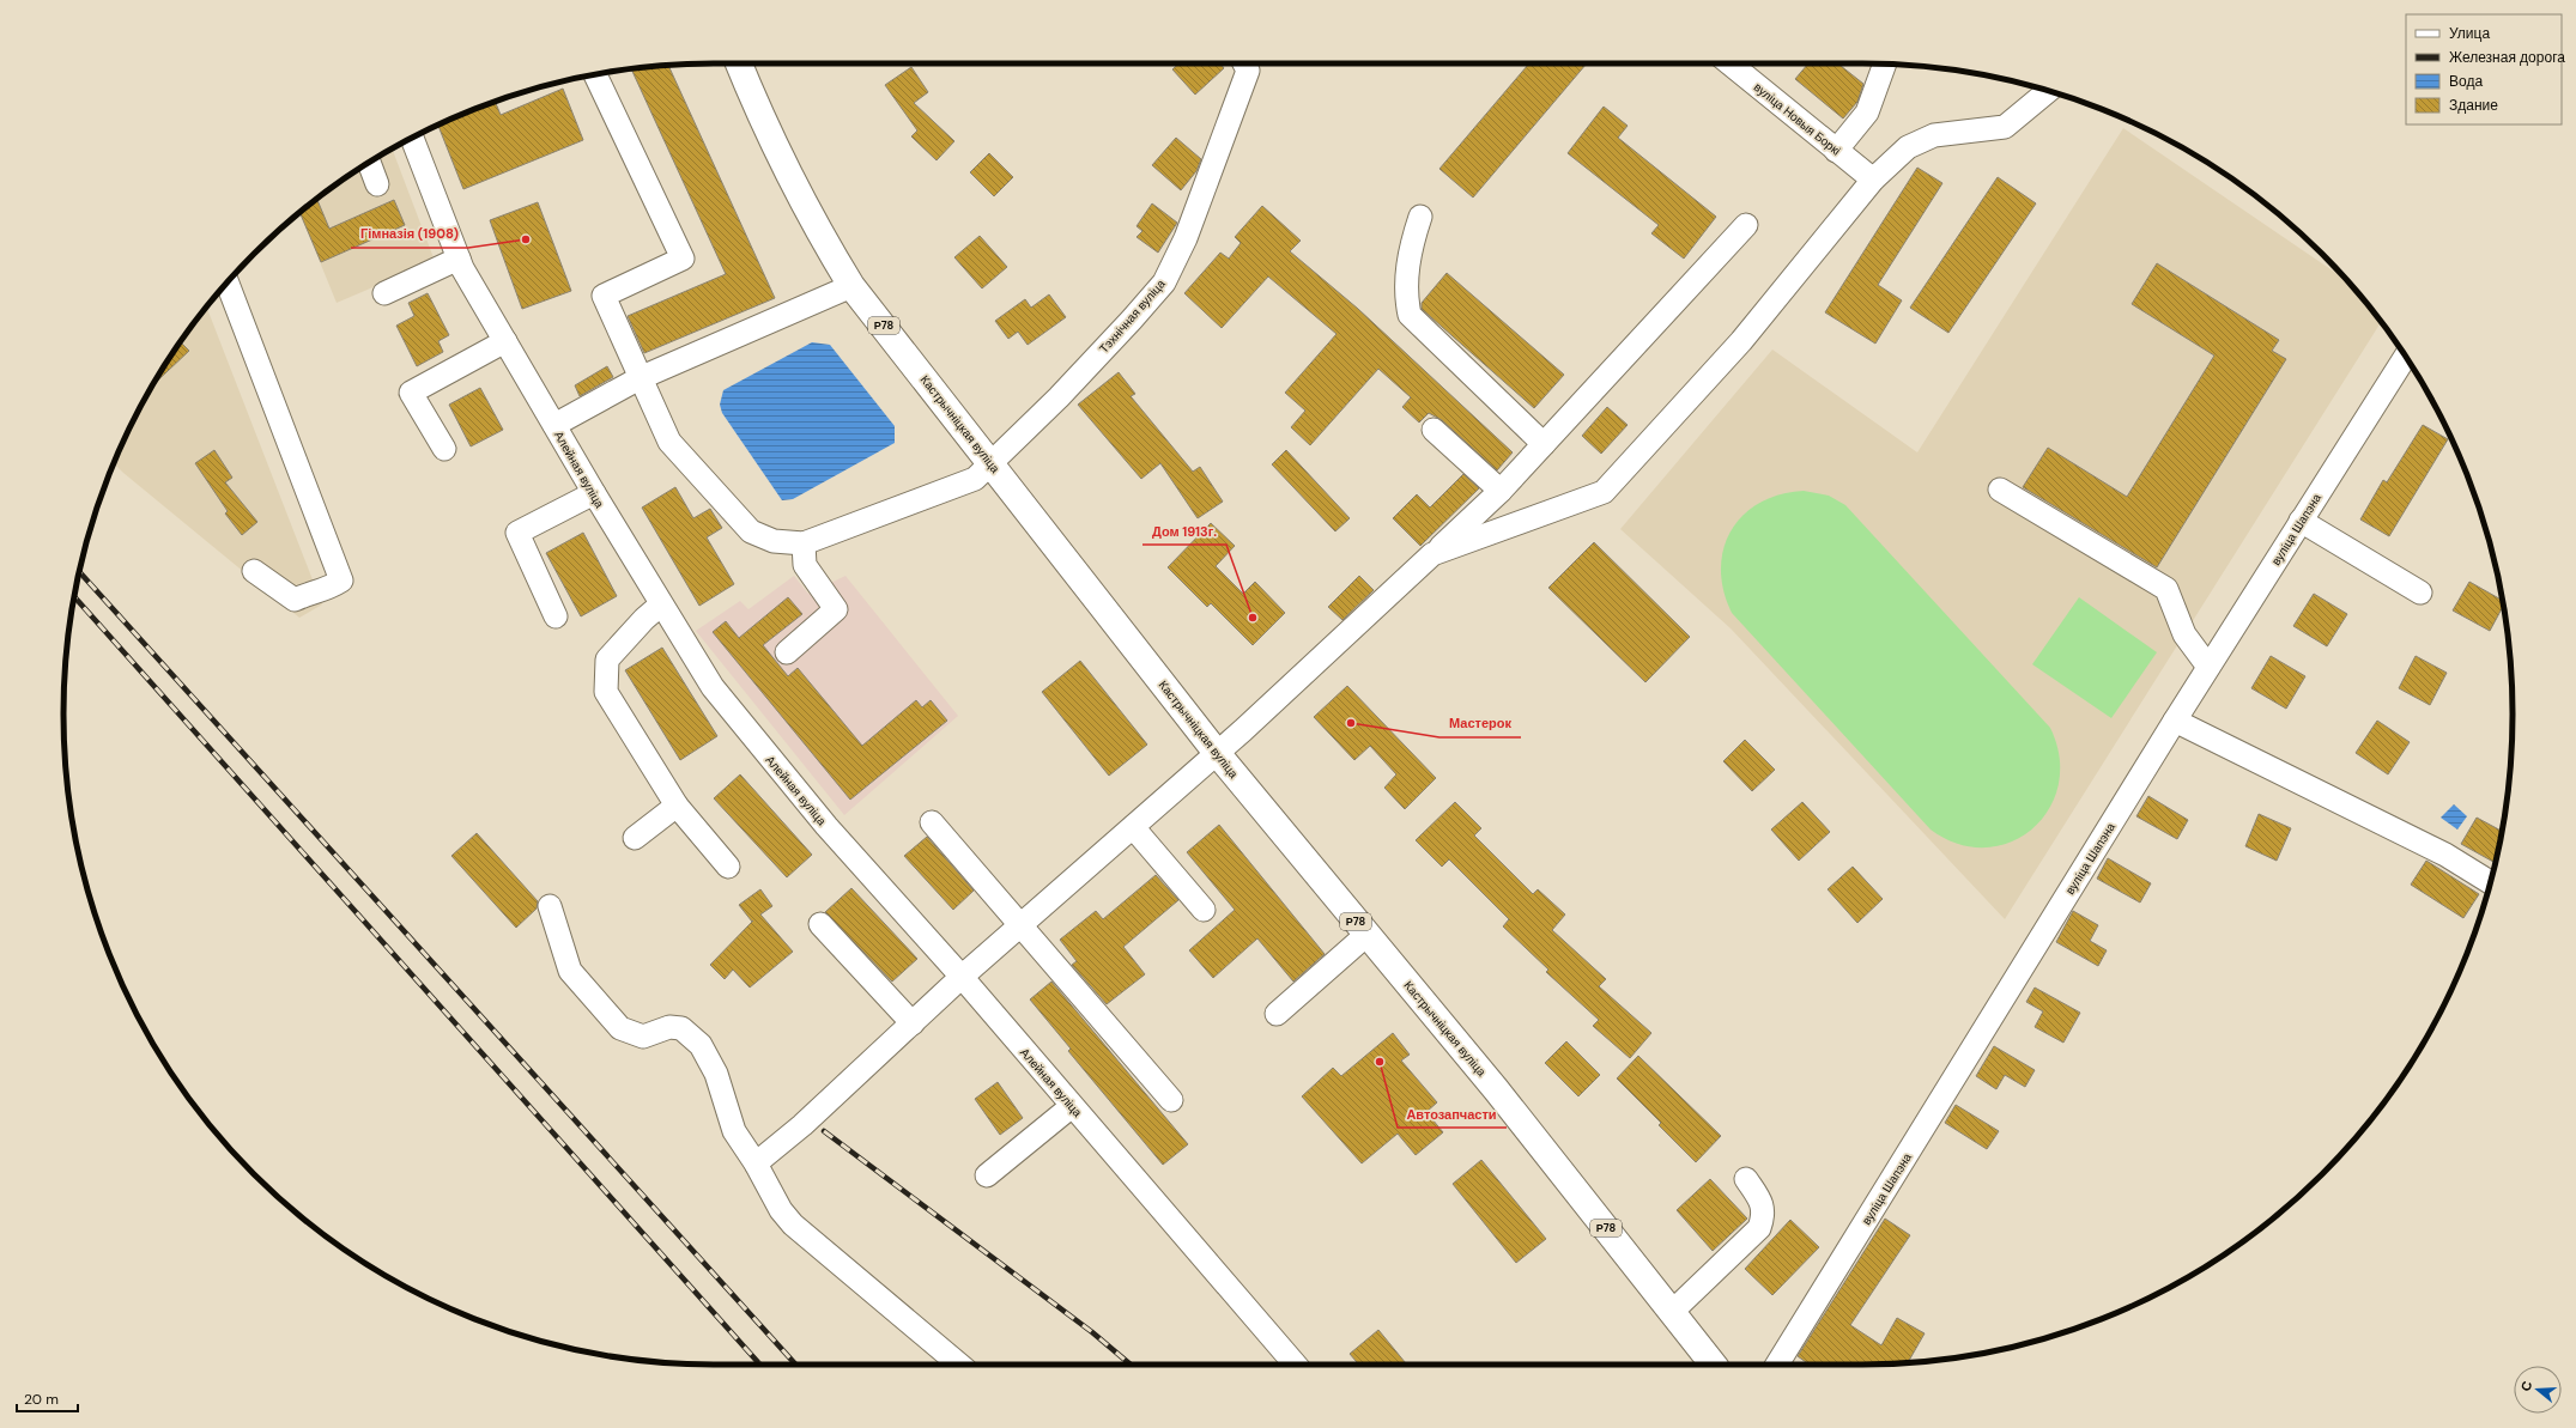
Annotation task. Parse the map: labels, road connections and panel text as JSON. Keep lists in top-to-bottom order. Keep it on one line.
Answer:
{"streets":{"main road":["Р78","Кастрычніцкая вуліца"],"street":["вуліца Новыя Боркі","Тэхнічная вуліца","Алейная вуліца","вуліца Шапэна"]},"crossings":[["Тэхнічная вуліца","Кастрычніцкая вуліца"]],"places":["Гімназія (1908)","Дом 1913г.","Мастерок","Автозапчасти"],"legend":["Улица","Железная дорога","Вода","Здание"],"scale_bar":"20 m","north":"left"}
